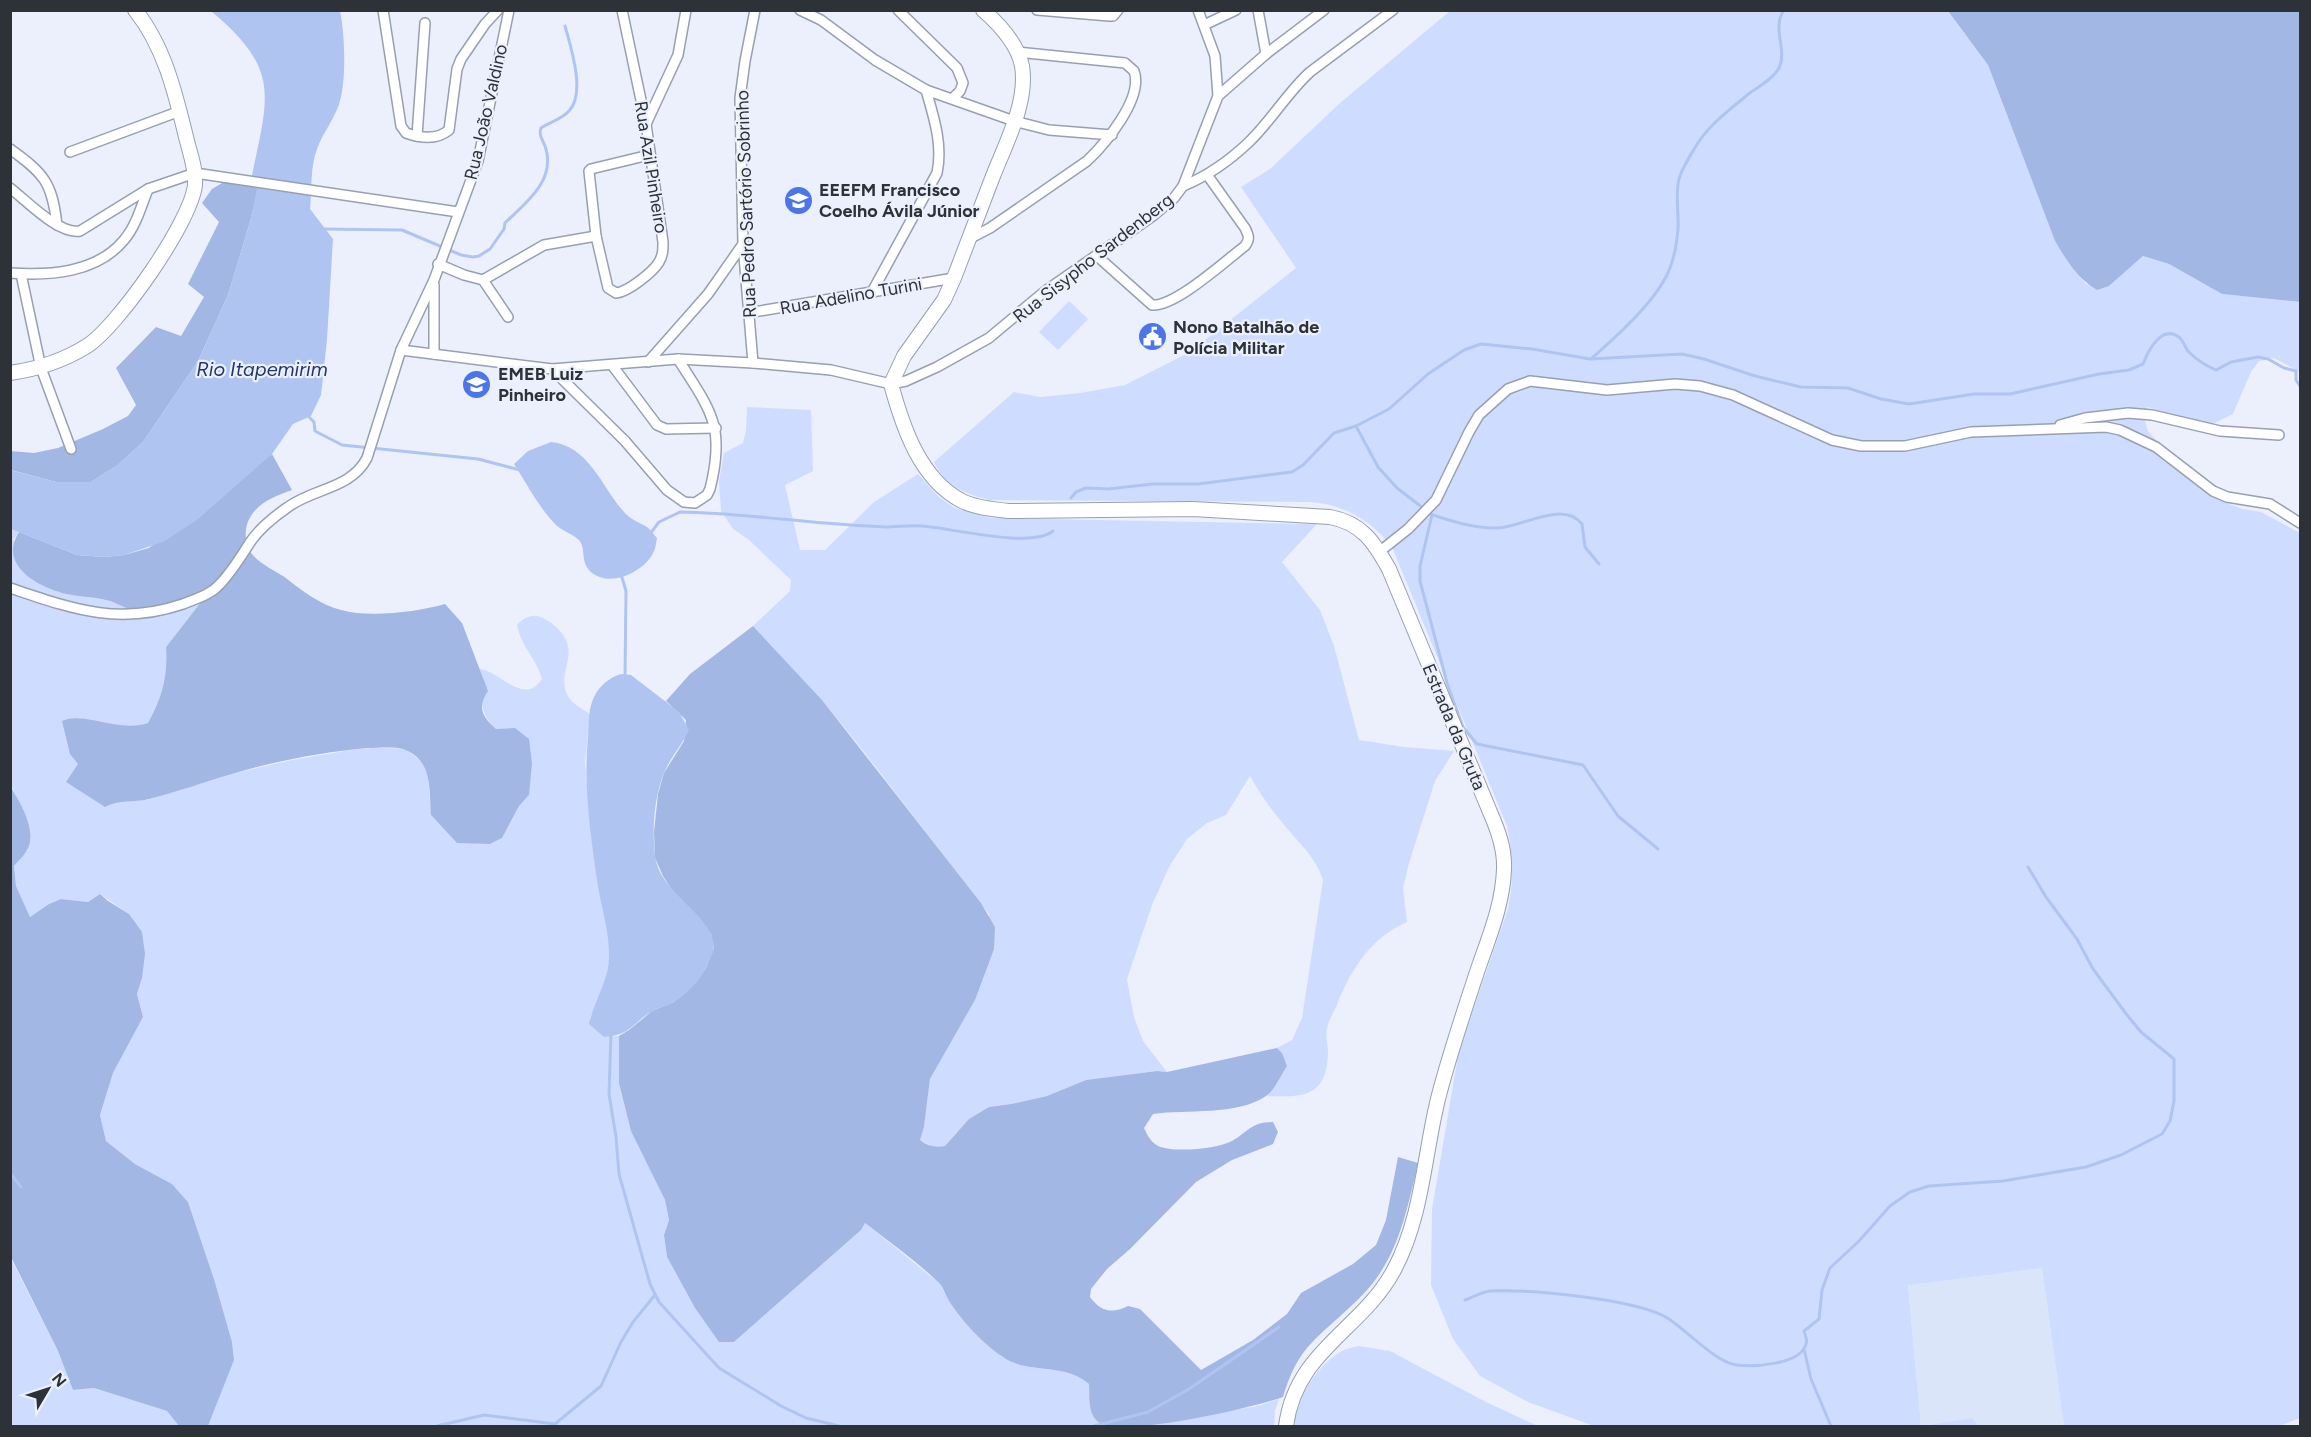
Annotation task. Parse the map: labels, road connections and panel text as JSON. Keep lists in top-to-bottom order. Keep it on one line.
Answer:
{"streets":{"main road":["Estrada da Gruta"],"street":["Rua João Valdino","Rua Azil Pinheiro","Rua Pedro Sartório Sobrinho","Rua Sisypho Sardenberg","Rua Adelino Turini"]},"crossings":[["Rua Pedro Sartório Sobrinho","Rua Adelino Turini"],["Rua Sisypho Sardenberg","Estrada da Gruta"]],"water":["Rio Itapemirim"],"places":{"school or university":["EEEFM Francisco Coelho Ávila Júnior","EMEB Luiz Pinheiro"],"public building":["Nono Batalhão de Polícia Militar"]},"north":"top right"}
